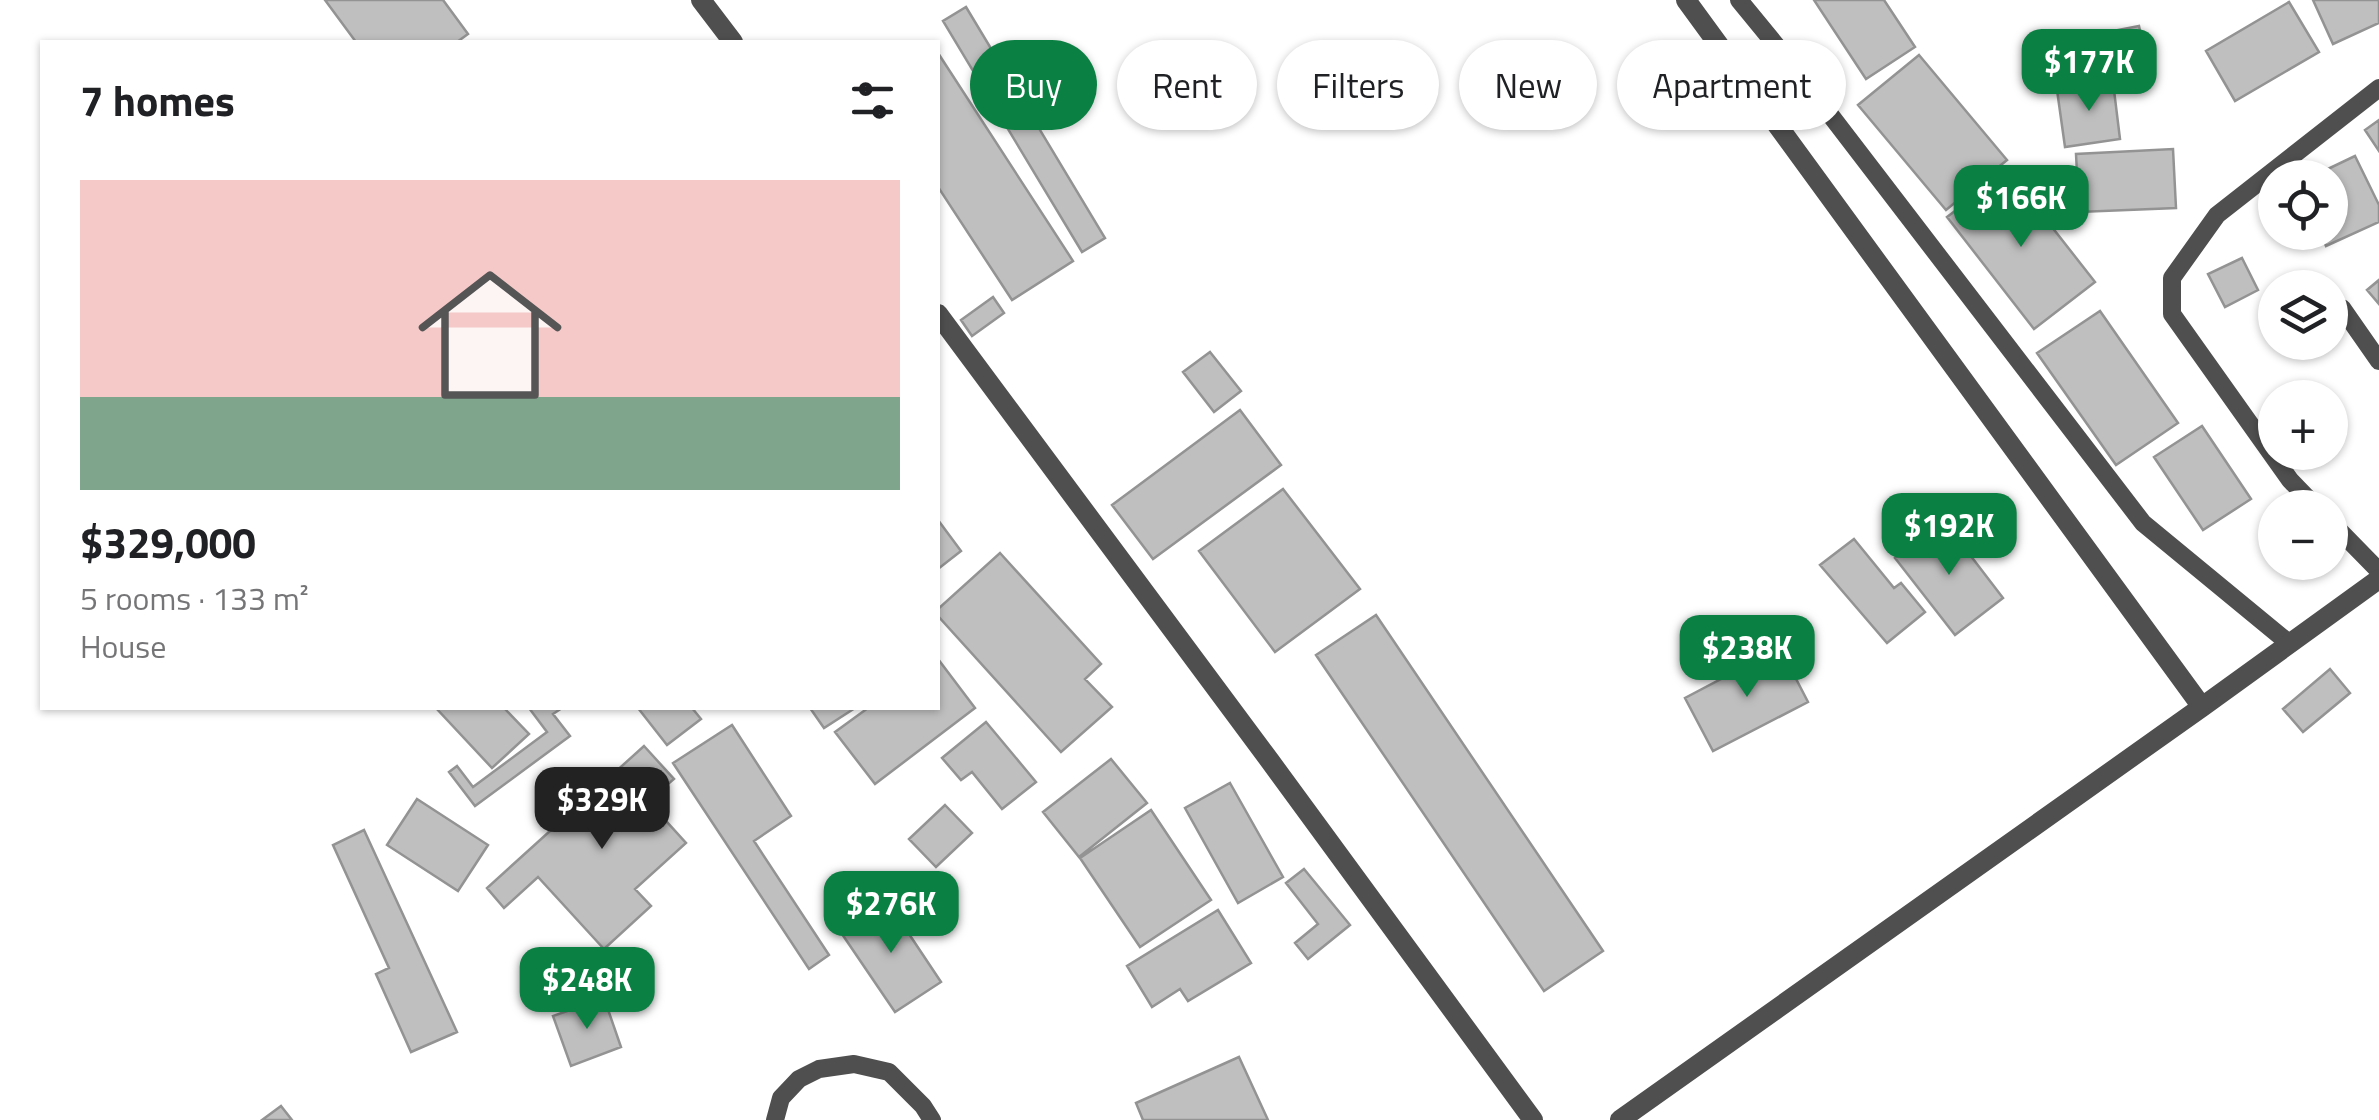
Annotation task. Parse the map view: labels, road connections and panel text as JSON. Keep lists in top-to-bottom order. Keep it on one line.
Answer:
{"page":{"price":["$177K","$166K","$192K","$238K","$329K","$276K","$248K"],"chip":["Buy","Rent","Filters","New","Apartment"],"heading":"7 homes","map_buttons":["+","−"],"list":[{"name":"$329,000","note":"5 rooms · 133 m² · House"}]}}
